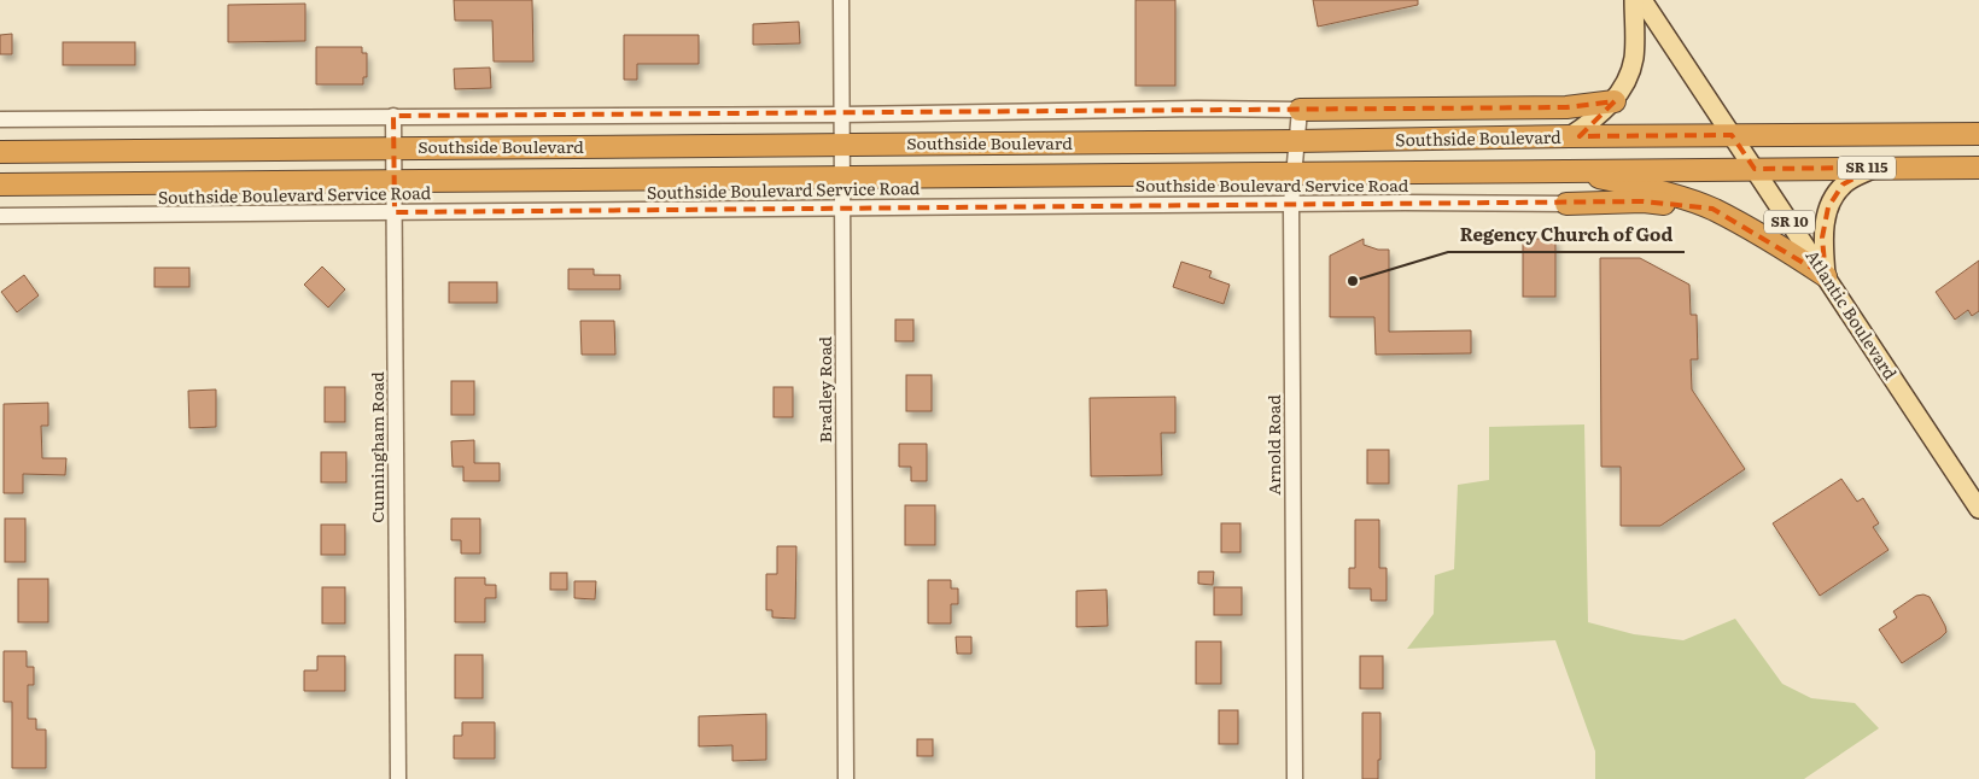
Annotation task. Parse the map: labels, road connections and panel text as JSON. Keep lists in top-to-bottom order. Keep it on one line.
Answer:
{"streets":{"highway":["Southside Boulevard","SR 115"],"main road":["SR 10","Atlantic Boulevard"],"street":["Southside Boulevard Service Road","Bradley Road","Arnold Road","Cunningham Road"]},"crossings":[["Southside Boulevard","Atlantic Boulevard"],["Southside Boulevard","Bradley Road"],["Southside Boulevard","Arnold Road"],["Southside Boulevard","Cunningham Road"],["Southside Boulevard Service Road","Bradley Road"],["Southside Boulevard Service Road","Arnold Road"],["Southside Boulevard Service Road","Cunningham Road"]],"places":["Regency Church of God"]}
